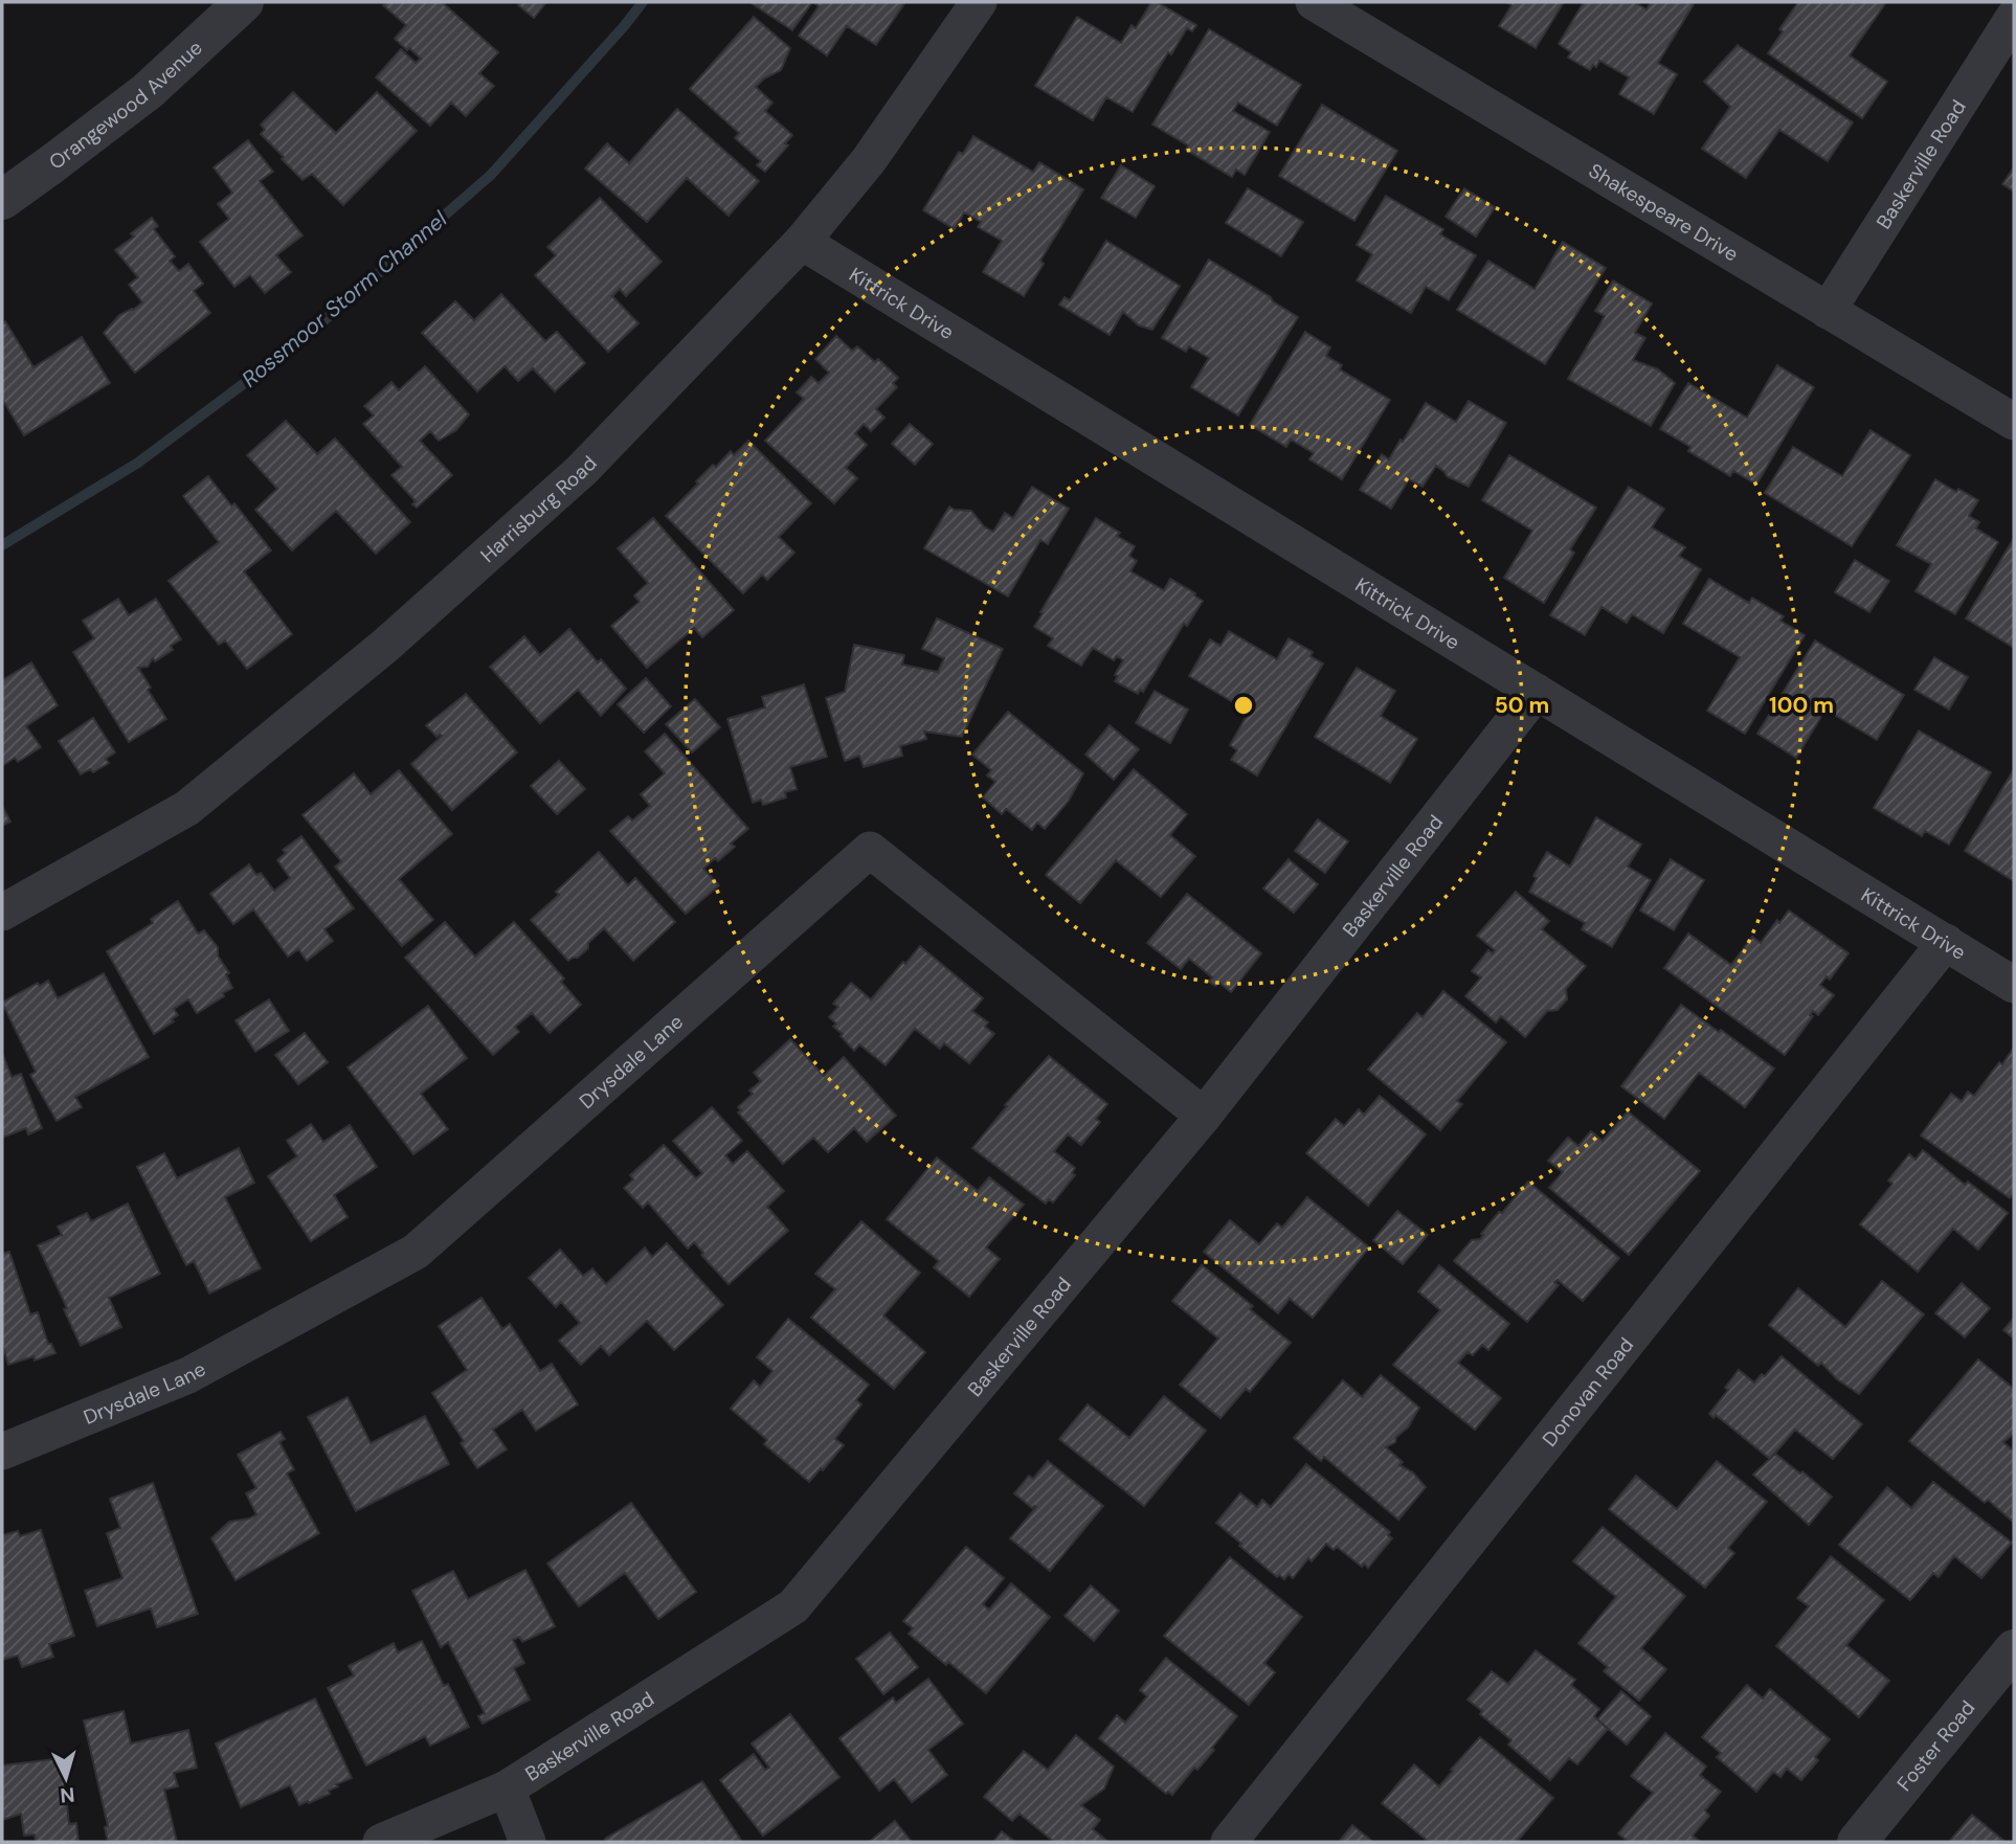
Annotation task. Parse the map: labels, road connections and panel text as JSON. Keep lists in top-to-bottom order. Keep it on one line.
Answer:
{"streets":{"street":["Orangewood Avenue","Baskerville Road","Shakespeare Drive","Kittrick Drive","Harrisburg Road","Drysdale Lane","Donovan Road","Foster Road"]},"crossings":[["Baskerville Road","Shakespeare Drive"],["Baskerville Road","Kittrick Drive"],["Baskerville Road","Drysdale Lane"],["Kittrick Drive","Harrisburg Road"],["Kittrick Drive","Donovan Road"]],"water":["Rossmoor Storm Channel"],"north":"bottom","rings":["50 m","100 m"]}
